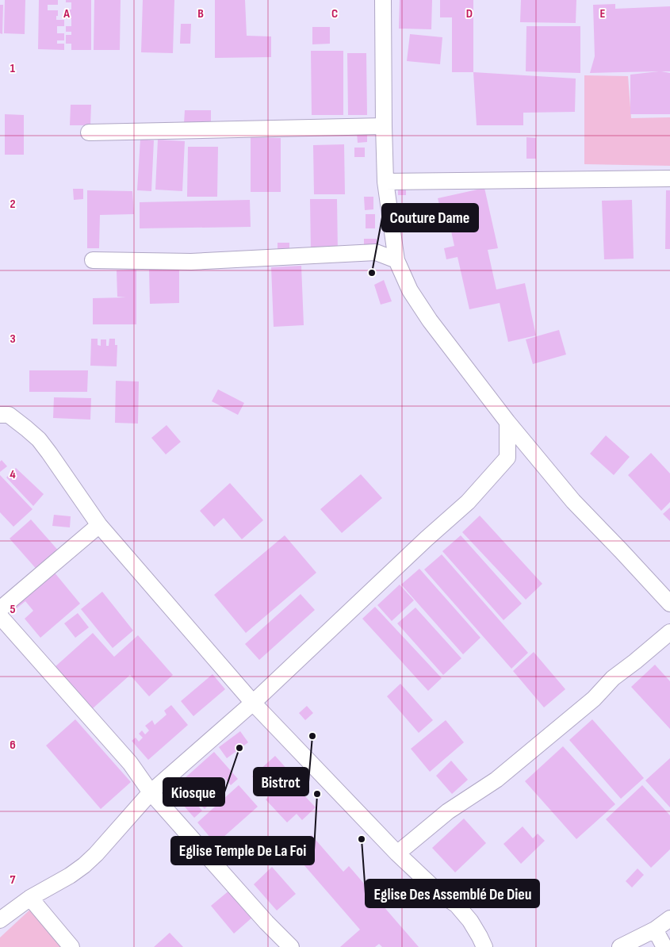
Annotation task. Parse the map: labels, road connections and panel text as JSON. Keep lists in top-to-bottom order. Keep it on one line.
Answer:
{"places":["Couture Dame","Bistrot","Kiosque","Eglise Temple De La Foi","Eglise Des Assemblé De Dieu"],"grid":{"columns":["A","B","C","D","E"],"rows":["1","2","3","4","5","6","7"]}}
